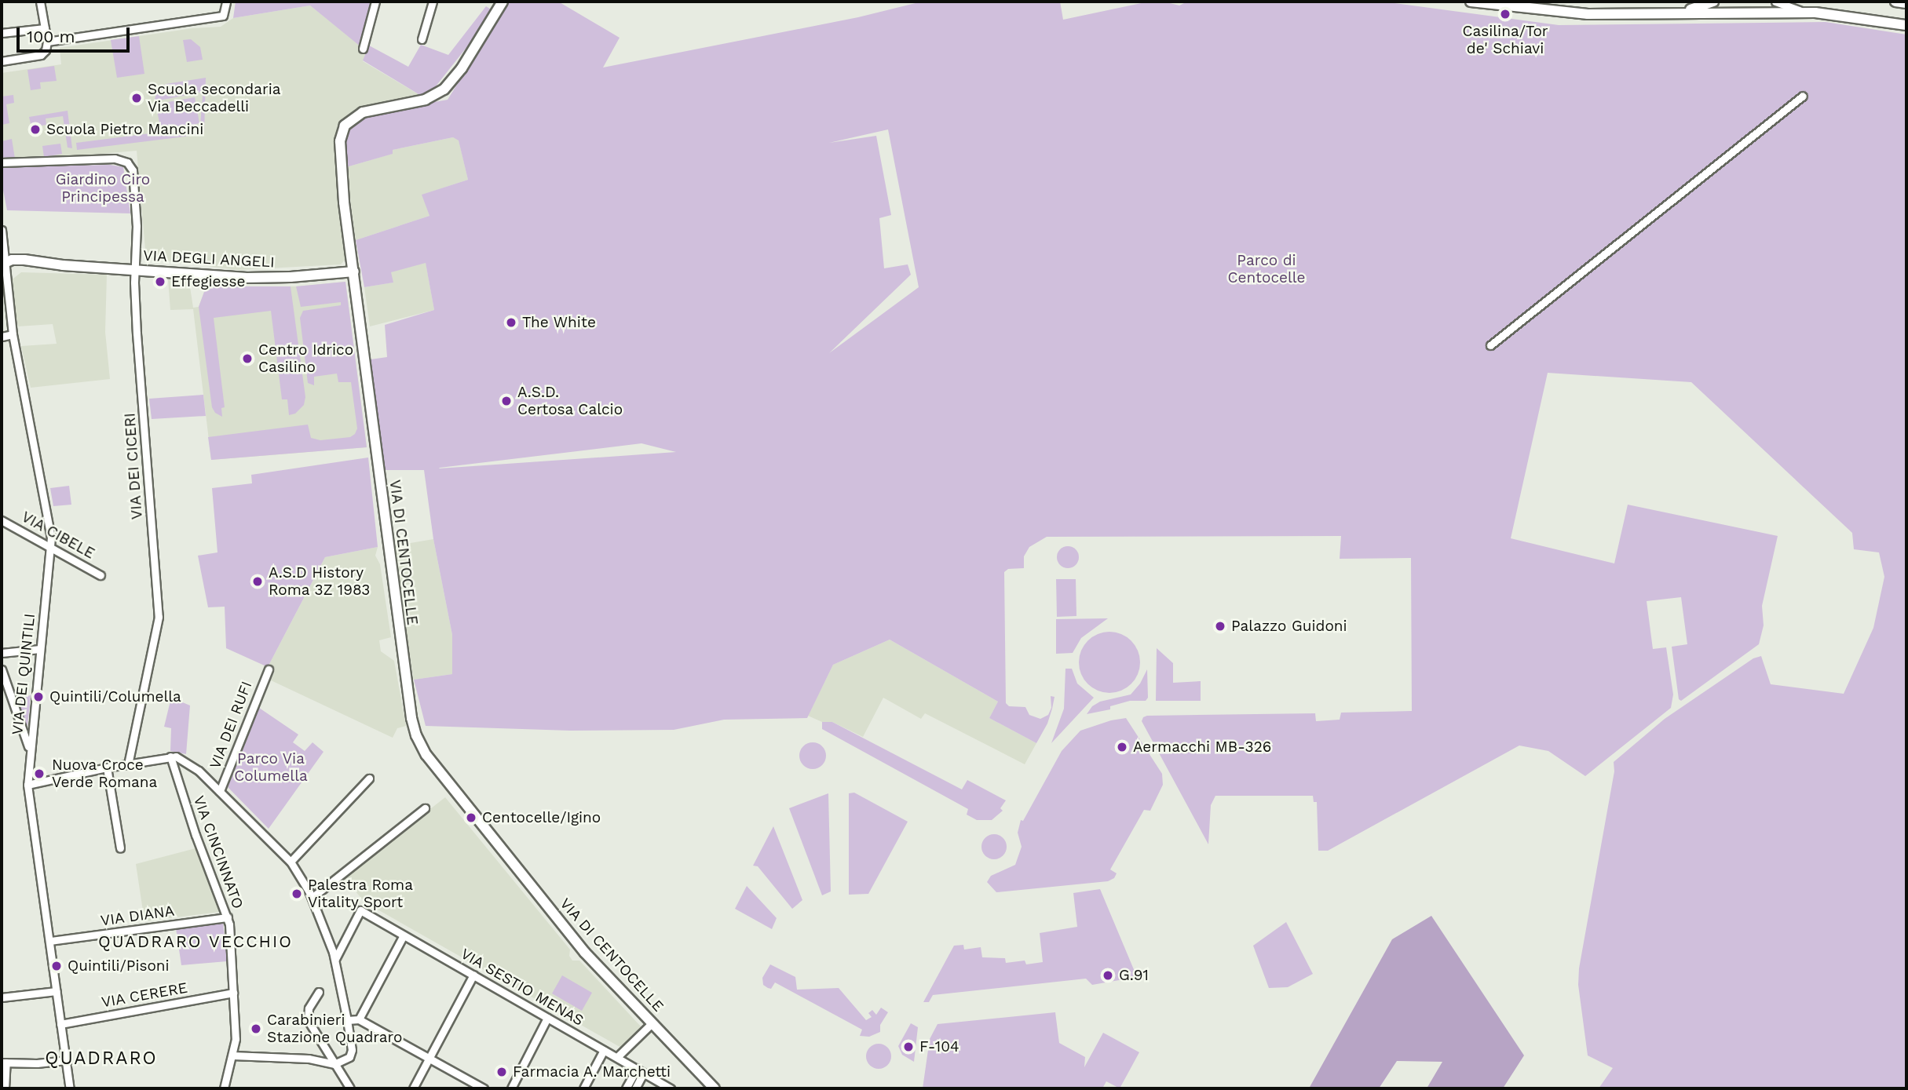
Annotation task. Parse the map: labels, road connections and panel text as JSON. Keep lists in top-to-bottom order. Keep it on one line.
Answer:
{"streets":{"street":["VIA DEGLI ANGELI","VIA DEI CICERI","VIA CIBELE","VIA DI CENTOCELLE","VIA DEI QUINTILI","VIA DEI RUFI","VIA CINCINNATO","VIA DIANA","VIA SESTIO MENAS","VIA CERERE"]},"crossings":[["VIA DEGLI ANGELI","VIA DEI CICERI"],["VIA DEGLI ANGELI","VIA DI CENTOCELLE"],["VIA DEGLI ANGELI","VIA DEI QUINTILI"],["VIA CIBELE","VIA DEI QUINTILI"],["VIA DEI QUINTILI","VIA DIANA"],["VIA DEI QUINTILI","VIA CERERE"],["VIA CINCINNATO","VIA DIANA"],["VIA CINCINNATO","VIA CERERE"]],"districts":["QUADRARO VECCHIO","QUADRARO"],"parks":["Giardino Ciro Principessa","Parco di Centocelle","Parco Via Columella"],"places":["Casilina/Tor de' Schiavi","Scuola secondaria Via Beccadelli","Scuola Pietro Mancini","Effegiesse","The White","Centro Idrico Casilino","A.S.D. Certosa Calcio","A.S.D History Roma 3Z 1983","Palazzo Guidoni","Quintili/Columella","Aermacchi MB-326","Nuova Croce Verde Romana","Centocelle/Igino","Palestra Roma Vitality Sport","Quintili/Pisoni","G.91","Carabinieri Stazione Quadraro","F-104","Farmacia A. Marchetti"],"scale_bar":"100 m"}
